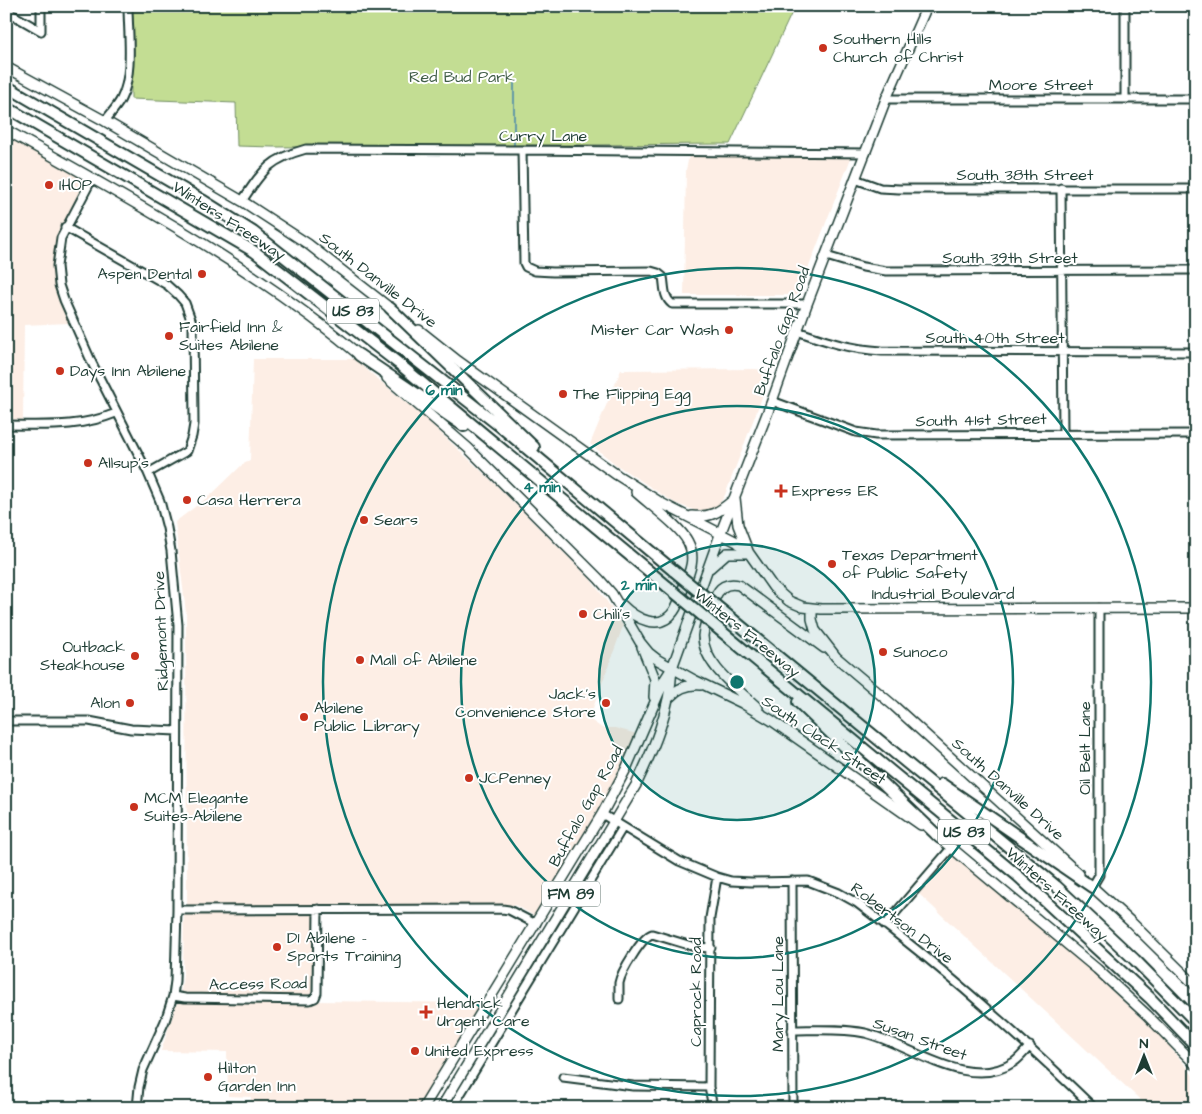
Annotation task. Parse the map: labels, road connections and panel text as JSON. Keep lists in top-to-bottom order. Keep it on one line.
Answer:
{"streets":{"highway":["Winters Freeway","US 83"],"main road":["South Danville Drive","Buffalo Gap Road","Industrial Boulevard","South Clack Street","FM 89"],"street":["Moore Street","Curry Lane","South 38th Street","South 39th Street","South 40th Street","South 41st Street","Ridgemont Drive","Oil Belt Lane","Robertson Drive","Access Road","Caprock Road","Mary Lou Lane","Susan Street"]},"crossings":[["Moore Street","Buffalo Gap Road"],["Curry Lane","South Danville Drive"],["Curry Lane","Buffalo Gap Road"],["South 38th Street","Buffalo Gap Road"],["South 39th Street","Buffalo Gap Road"],["South Danville Drive","Buffalo Gap Road"],["South Danville Drive","Industrial Boulevard"],["South Danville Drive","Oil Belt Lane"],["Buffalo Gap Road","South 40th Street"],["Buffalo Gap Road","South 41st Street"],["Buffalo Gap Road","Industrial Boulevard"],["Buffalo Gap Road","South Clack Street"],["Buffalo Gap Road","Robertson Drive"],["Industrial Boulevard","Oil Belt Lane"],["Ridgemont Drive","South Clack Street"],["Ridgemont Drive","Access Road"],["Robertson Drive","Caprock Road"],["Robertson Drive","Mary Lou Lane"],["Robertson Drive","Susan Street"],["Mary Lou Lane","Susan Street"]],"parks":["Red Bud Park"],"places":{"other":["Southern Hills Church of Christ","IHOP","Aspen Dental","Mister Car Wash","Fairfield Inn & Suites Abilene","Days Inn Abilene","The Flipping Egg","Allsup's","Casa Herrera","Sears","Texas Department of Public Safety","Chili's","Sunoco","Outback Steakhouse","Mall of Abilene","Alon","Jack's Convenience Store","Abilene Public Library","JCPenney","MCM Elegante Suites-Abilene","D1 Abilene - Sports Training","United Express","Hilton Garden Inn"],"health":["Express ER","Hendrick Urgent Care"]},"north":"top","rings":["6 min","4 min","2 min"]}
